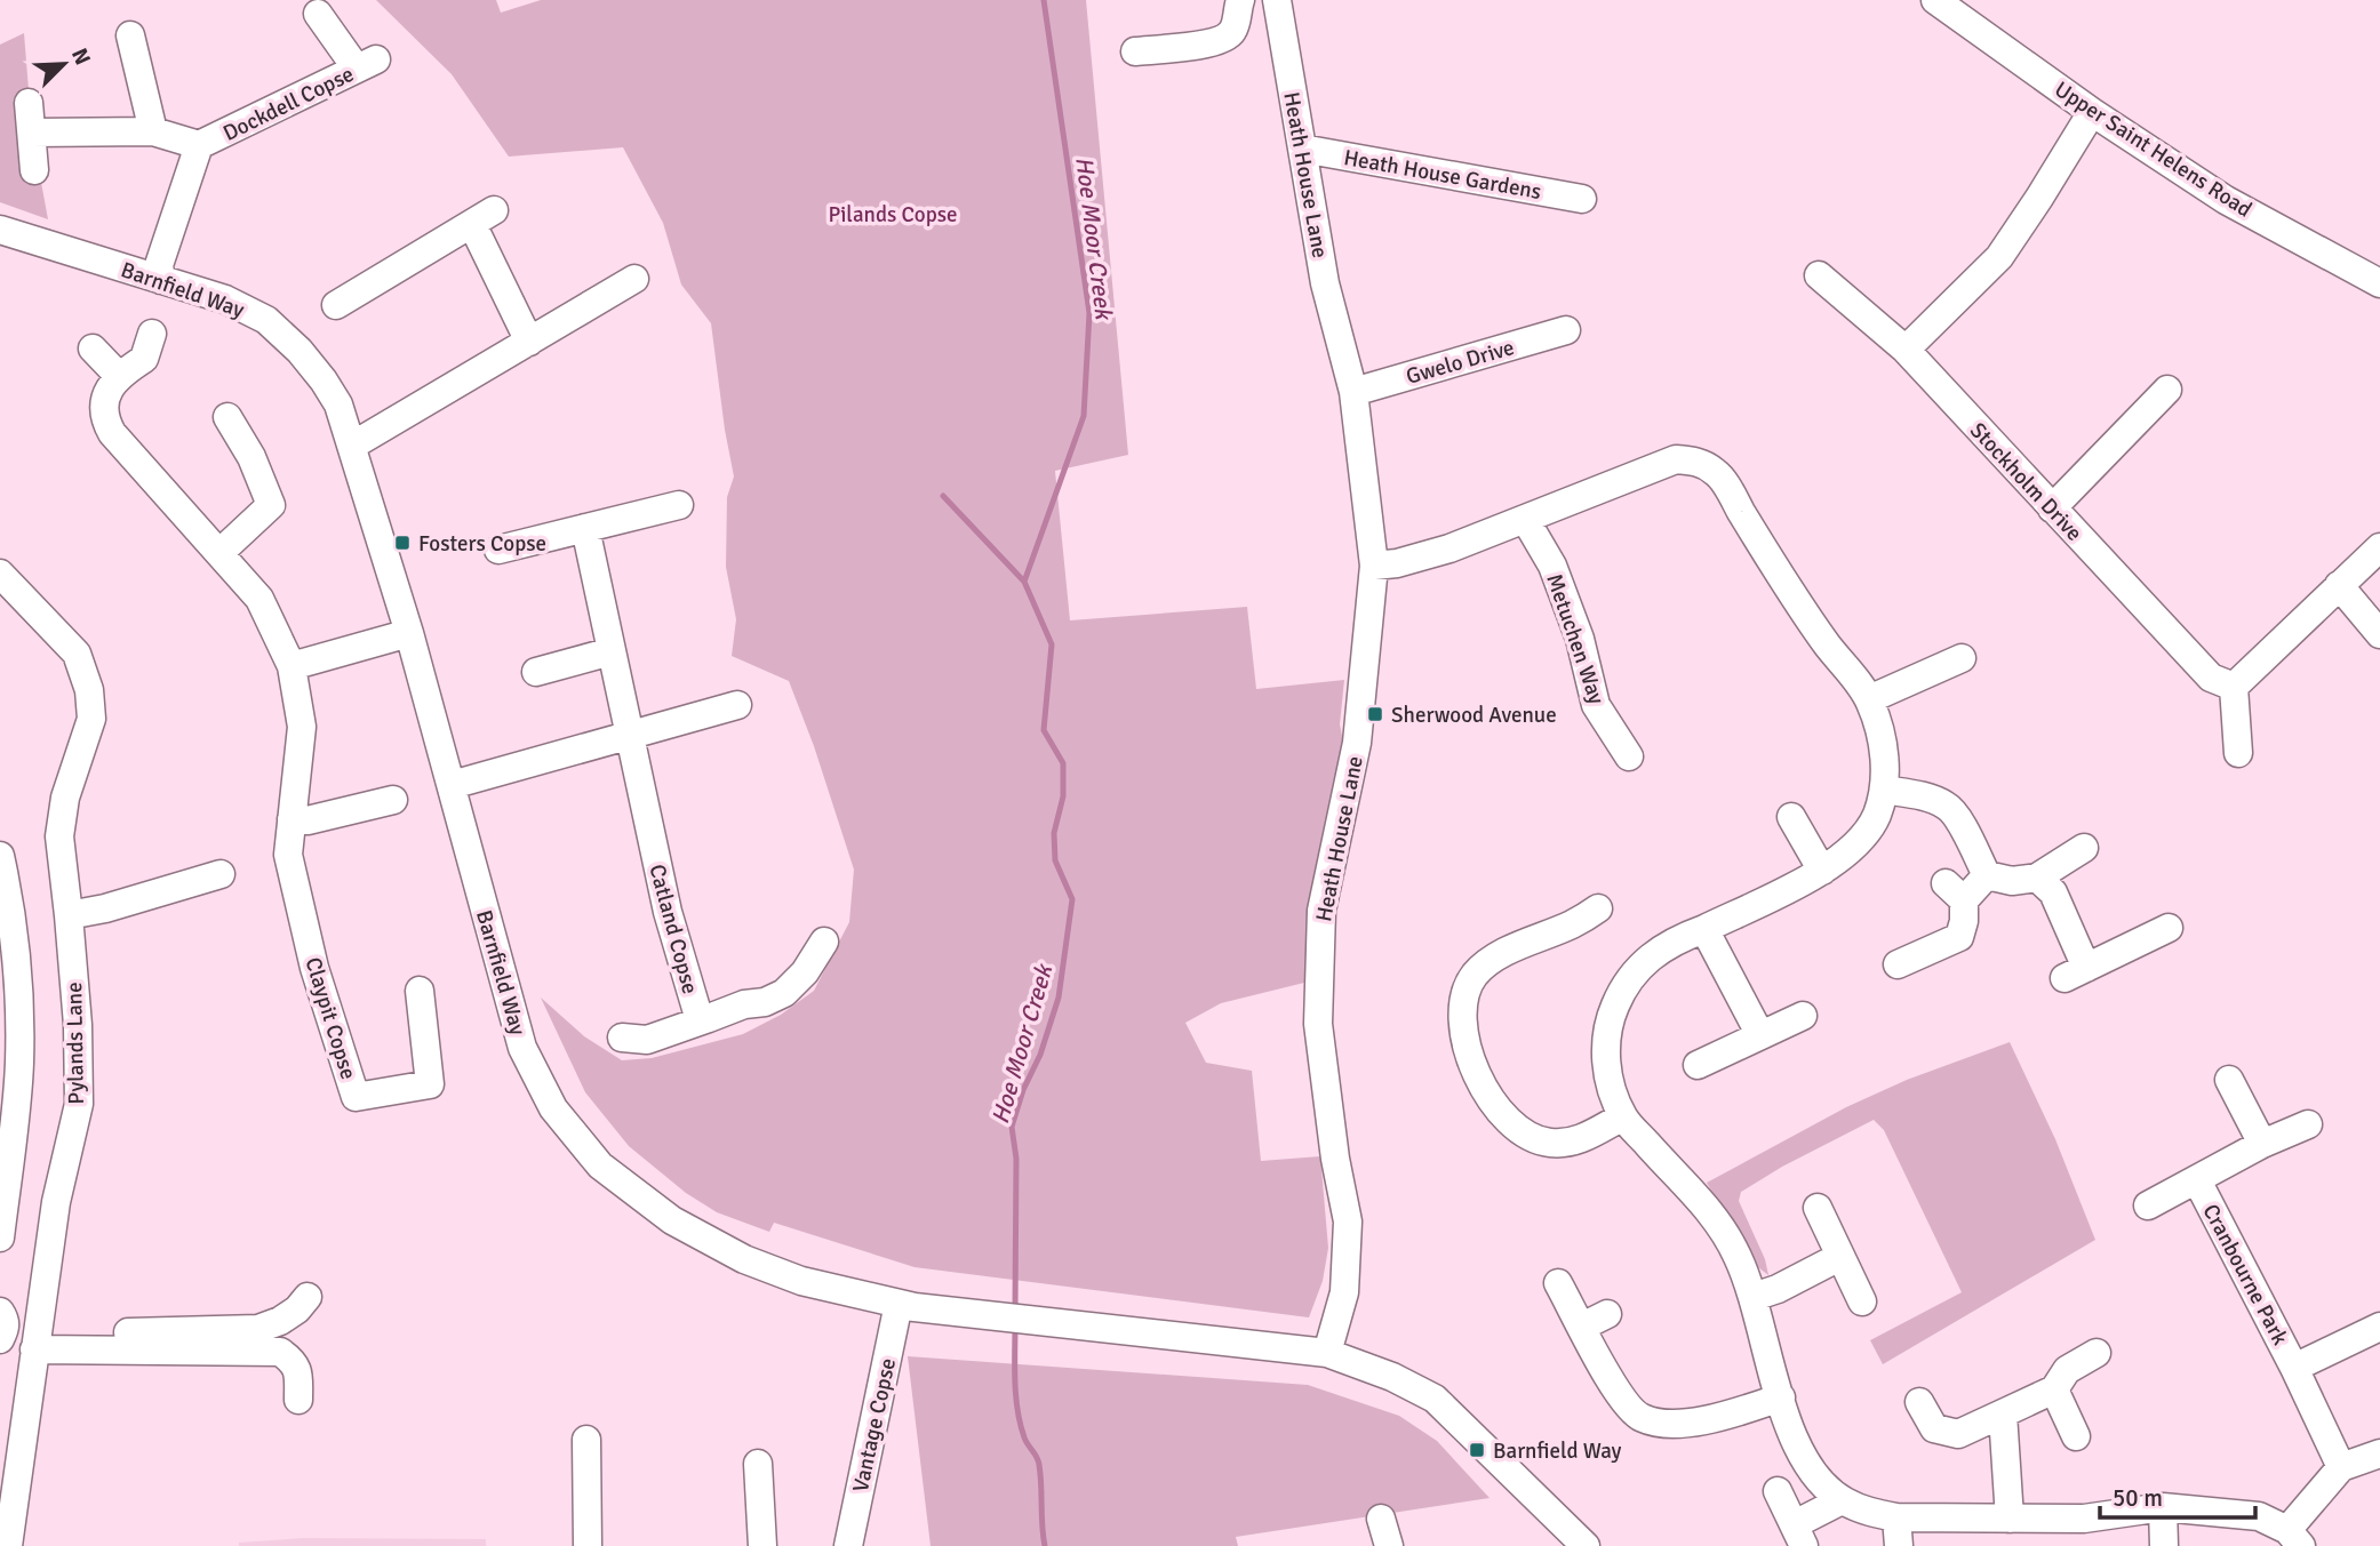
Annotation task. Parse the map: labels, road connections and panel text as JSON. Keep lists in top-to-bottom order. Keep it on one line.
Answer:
{"streets":{"street":["Dockdell Copse","Upper Saint Helens Road","Heath House Gardens","Heath House Lane","Barnfield Way","Gwelo Drive","Stockholm Drive","Metuchen Way","Catland Copse","Claypit Copse","Pylands Lane","Cranbourne Park","Vantage Copse"]},"crossings":[["Dockdell Copse","Barnfield Way"],["Heath House Gardens","Heath House Lane"],["Heath House Lane","Barnfield Way"],["Heath House Lane","Gwelo Drive"],["Barnfield Way","Vantage Copse"]],"water":["Hoe Moor Creek"],"parks":["Pilands Copse"],"places":{"transit":["Fosters Copse","Sherwood Avenue","Barnfield Way"]},"scale_bar":"50 m","north":"top right"}
